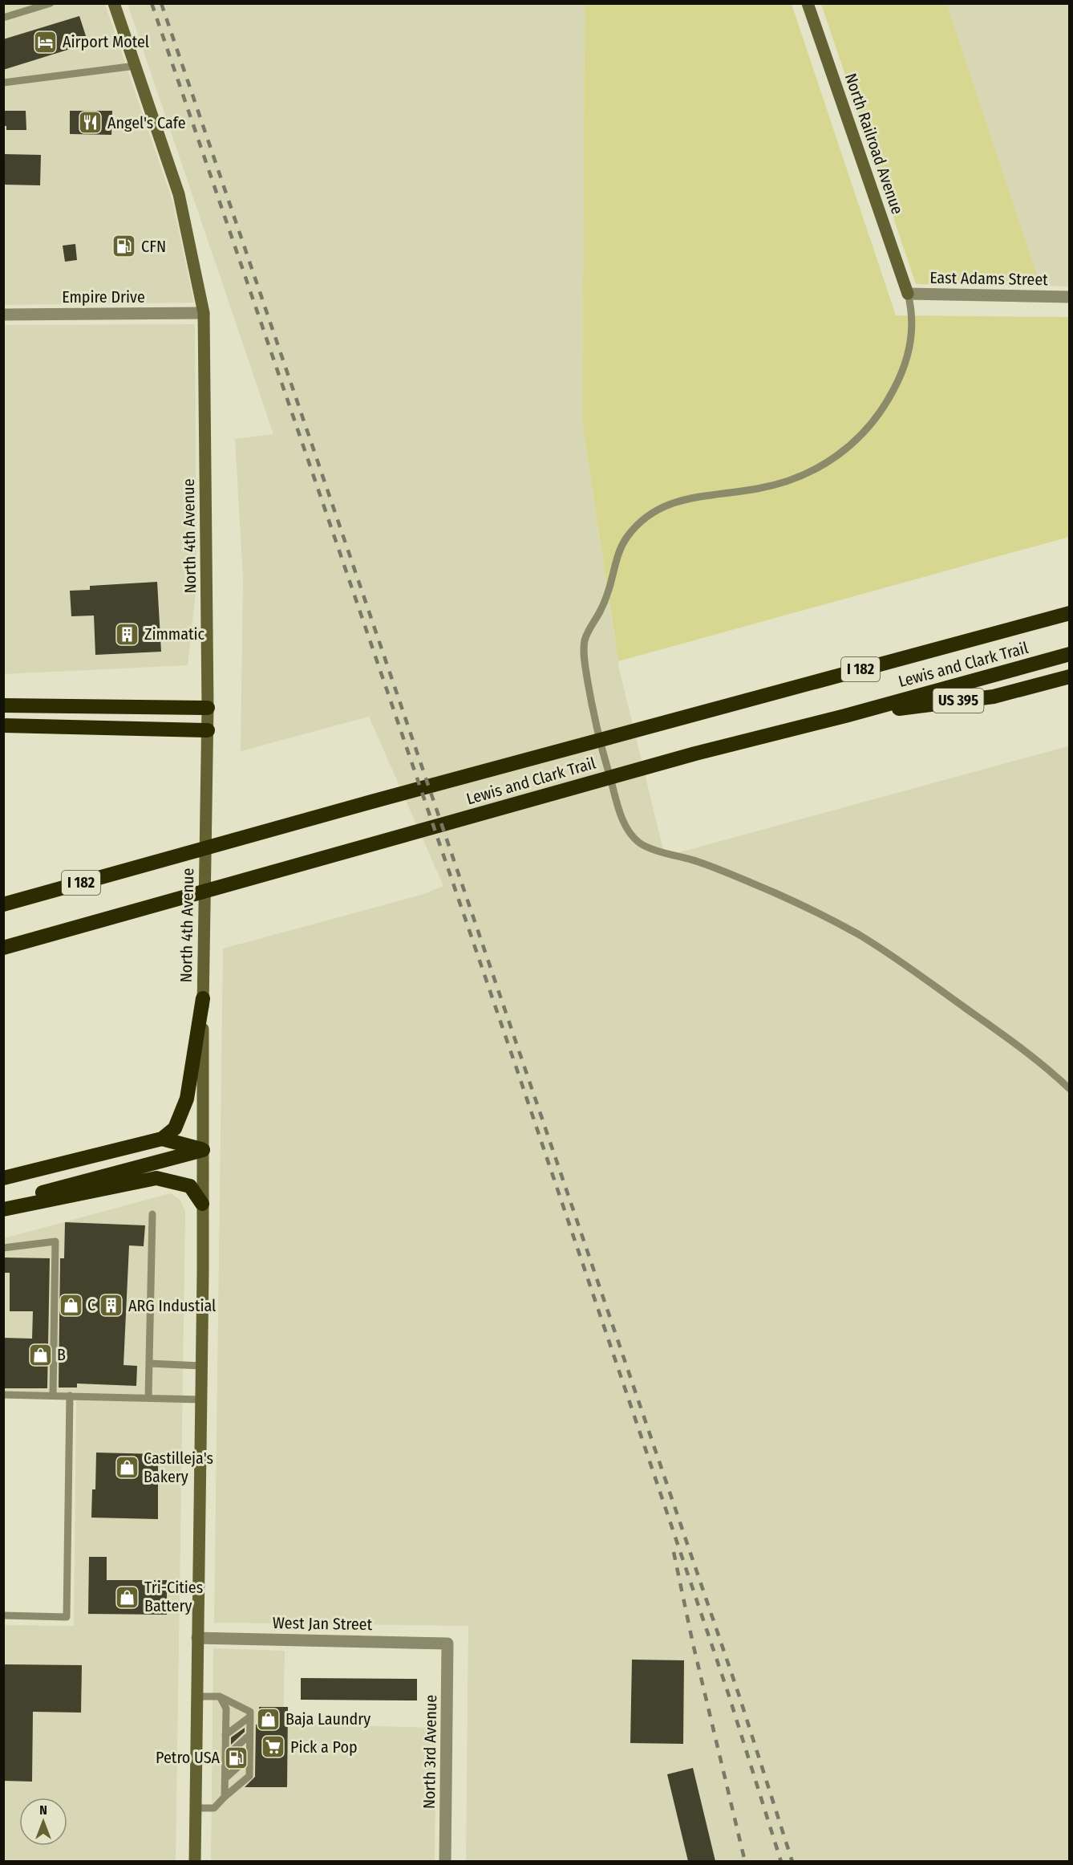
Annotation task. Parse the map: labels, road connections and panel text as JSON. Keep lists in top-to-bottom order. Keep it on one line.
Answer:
{"streets":{"highway":["Lewis and Clark Trail","I 182","US 395"],"main road":["North Railroad Avenue","North 4th Avenue"],"street":["East Adams Street","Empire Drive","West Jan Street","North 3rd Avenue"]},"crossings":[["North Railroad Avenue","East Adams Street"],["Empire Drive","North 4th Avenue"],["North 4th Avenue","West Jan Street"],["Lewis and Clark Trail","US 395"],["West Jan Street","North 3rd Avenue"]],"places":{"hotel":["Airport Motel"],"restaurant":["Angel's Cafe"],"fuel station":["CFN","Petro USA"],"building":["Zimmatic","ARG Industial"],"shop":["C","B","Castilleja's Bakery","Tri-Cities Battery","Baja Laundry"],"supermarket":["Pick a Pop"]},"north":"top"}
